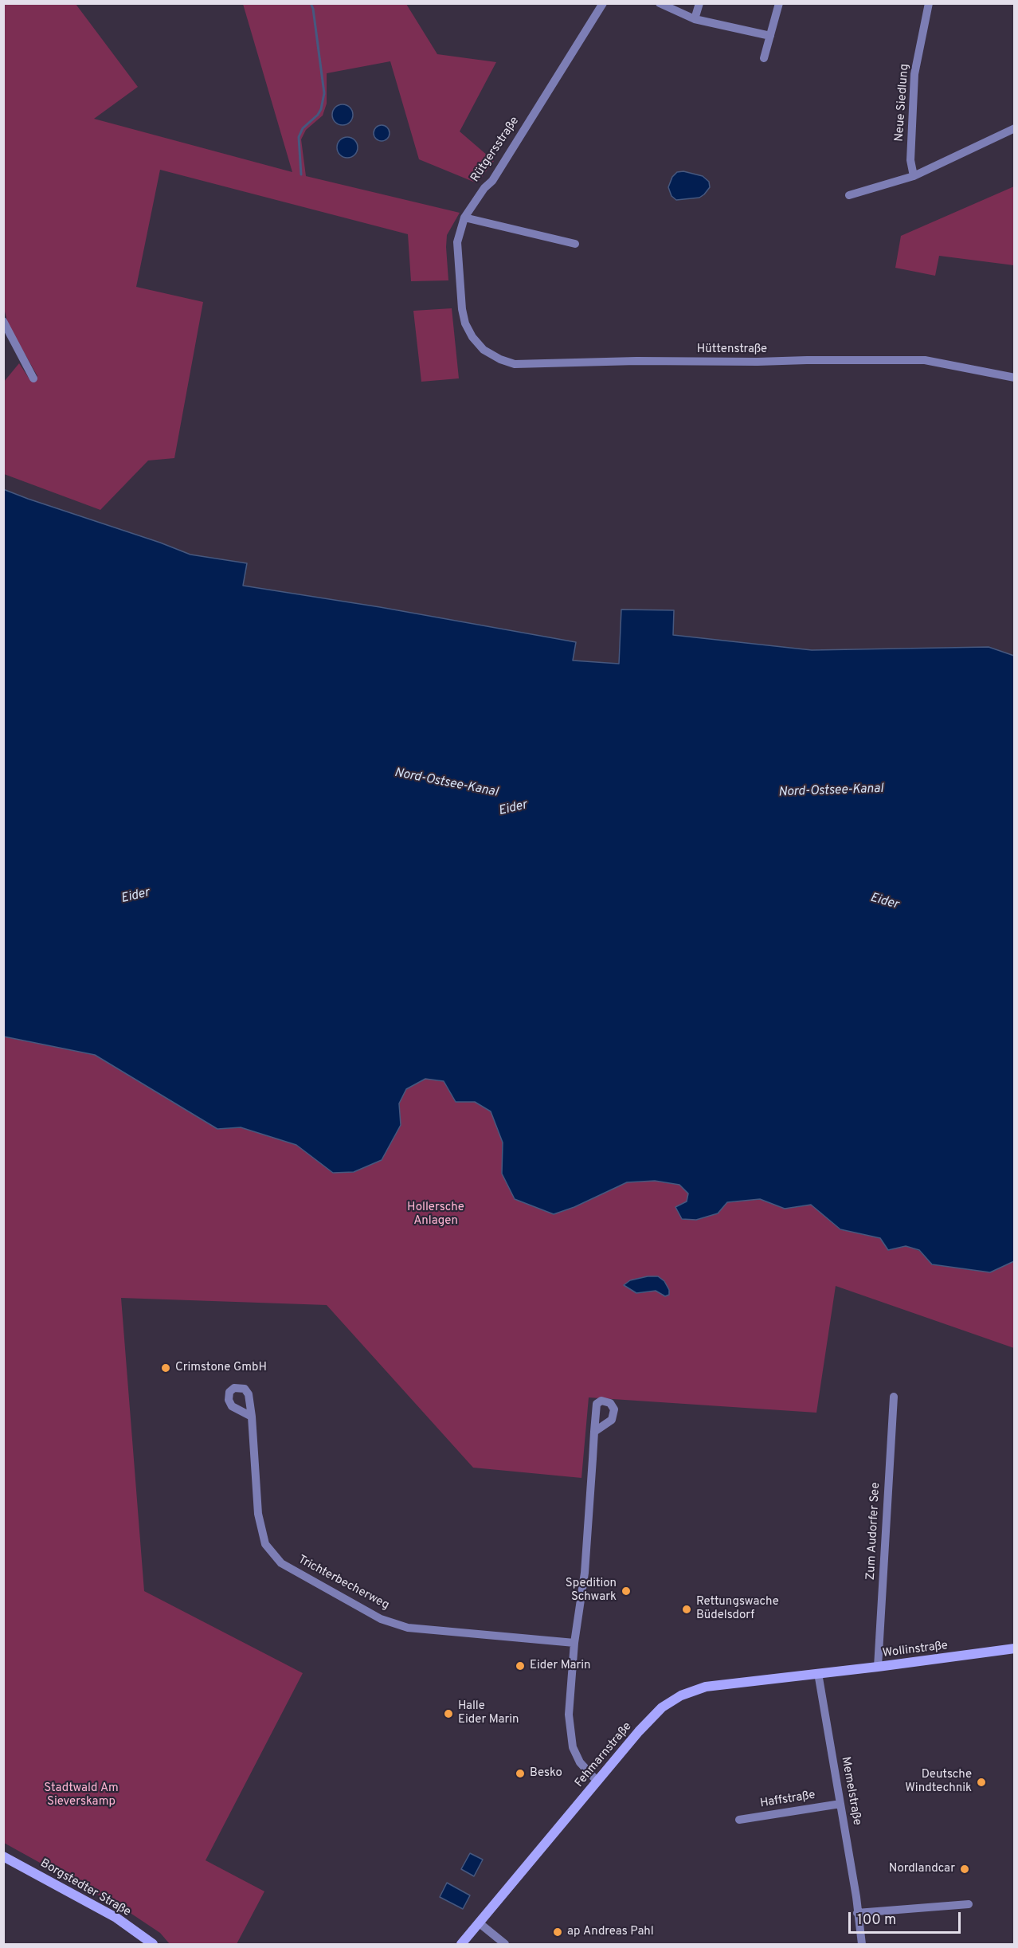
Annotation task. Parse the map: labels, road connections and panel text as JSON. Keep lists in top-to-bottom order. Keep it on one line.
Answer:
{"streets":{"street":["Neue Siedlung","Rütgersstraße","Hüttenstraße","Zum Audorfer See","Trichterbecherweg","Wollinstraße","Fehmarnstraße","Memelstraße","Haffstraße","Borgstedter Straße"]},"crossings":[["Rütgersstraße","Hüttenstraße"],["Zum Audorfer See","Wollinstraße"],["Wollinstraße","Fehmarnstraße"],["Wollinstraße","Memelstraße"],["Fehmarnstraße","Memelstraße"],["Memelstraße","Haffstraße"]],"water":["Nord-Ostsee-Kanal","Eider"],"parks":["Hollersche Anlagen","Stadtwald Am Sieverskamp"],"places":["Crimstone GmbH","Spedition Schwark","Rettungswache Büdelsdorf","Eider Marin","Halle Eider Marin","Besko","Deutsche Windtechnik","Nordlandcar","ap Andreas Pahl"],"scale_bar":"100 m"}
